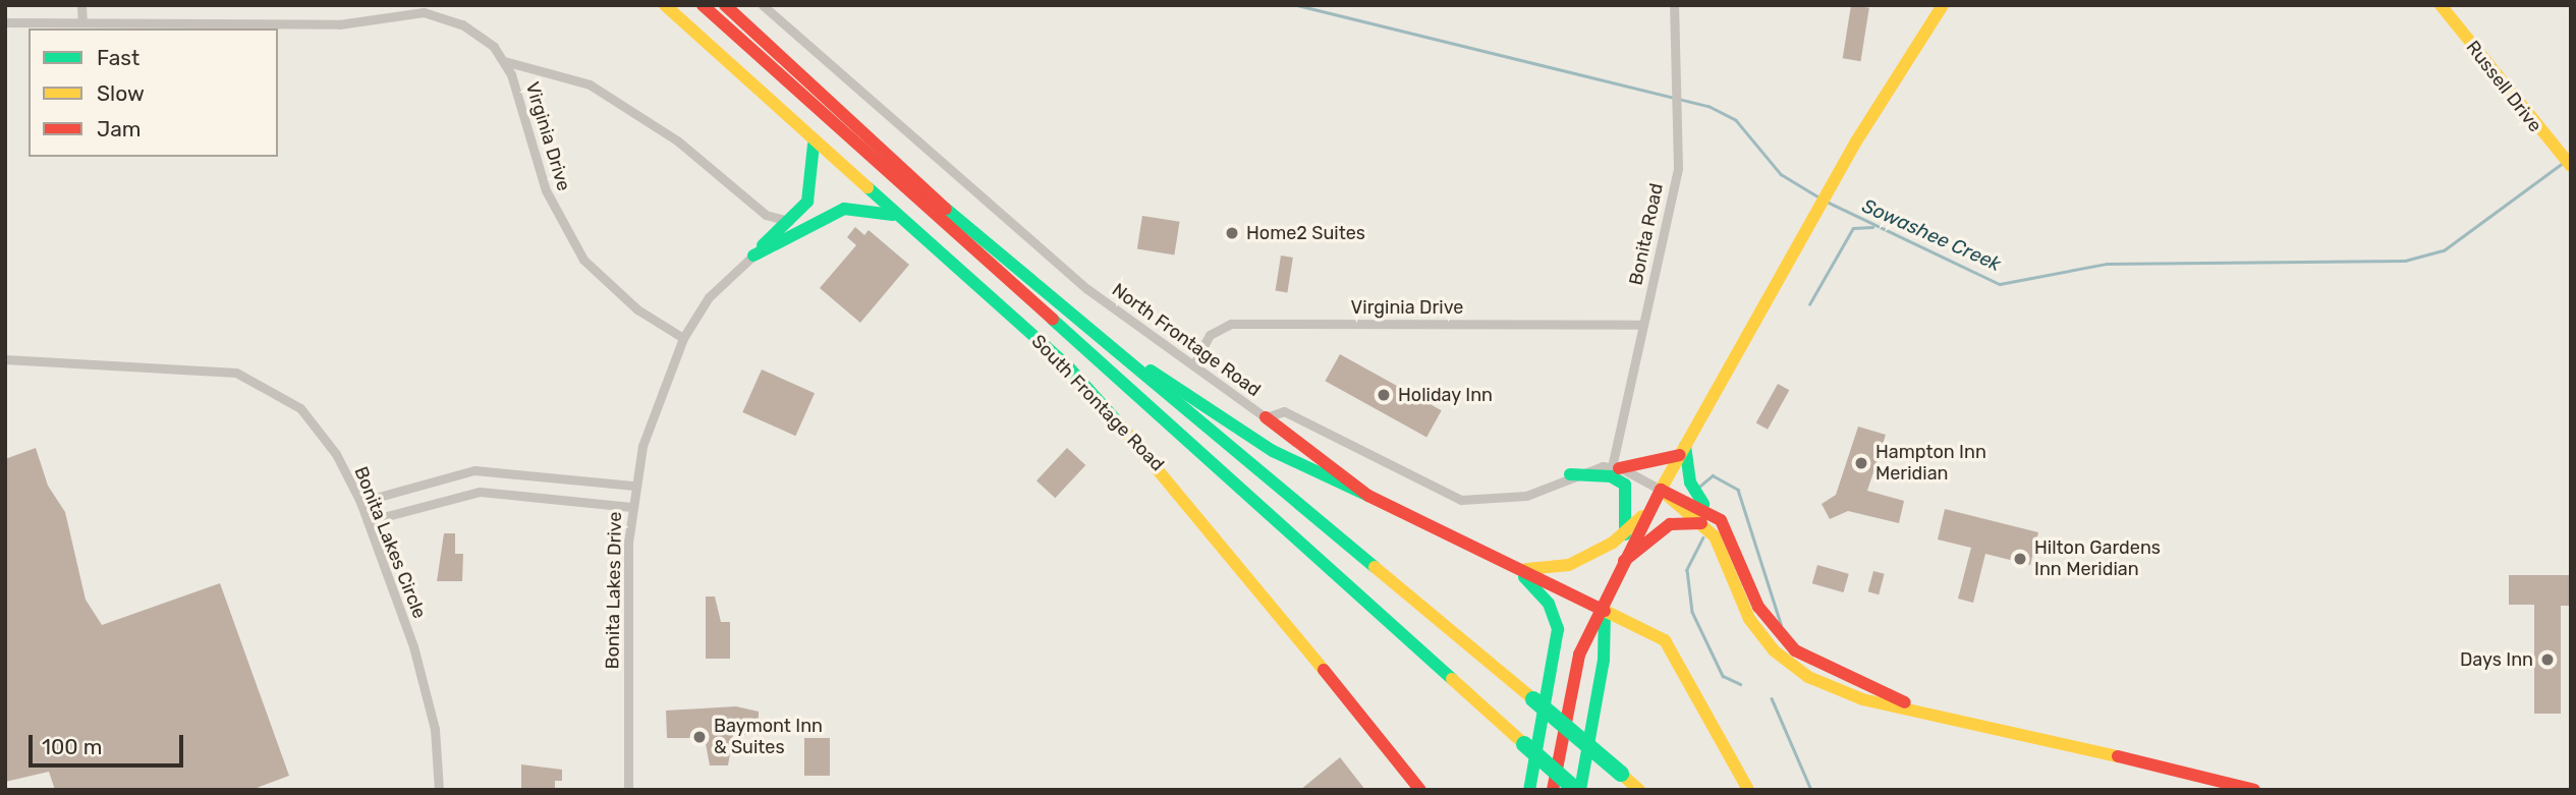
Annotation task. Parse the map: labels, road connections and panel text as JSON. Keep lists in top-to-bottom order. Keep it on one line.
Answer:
{"streets":{"main road":["Russell Drive","South Frontage Road"],"street":["Virginia Drive","Bonita Road","North Frontage Road","Bonita Lakes Circle","Bonita Lakes Drive"]},"crossings":[["Virginia Drive","Bonita Road"],["Virginia Drive","North Frontage Road"],["Virginia Drive","Bonita Lakes Drive"],["Bonita Road","North Frontage Road"]],"water":["Sowashee Creek"],"places":["Home2 Suites","Holiday Inn","Hampton Inn Meridian","Hilton Gardens Inn Meridian","Days Inn","Baymont Inn & Suites"],"legend":["Fast","Slow","Jam"],"scale_bar":"100 m"}
